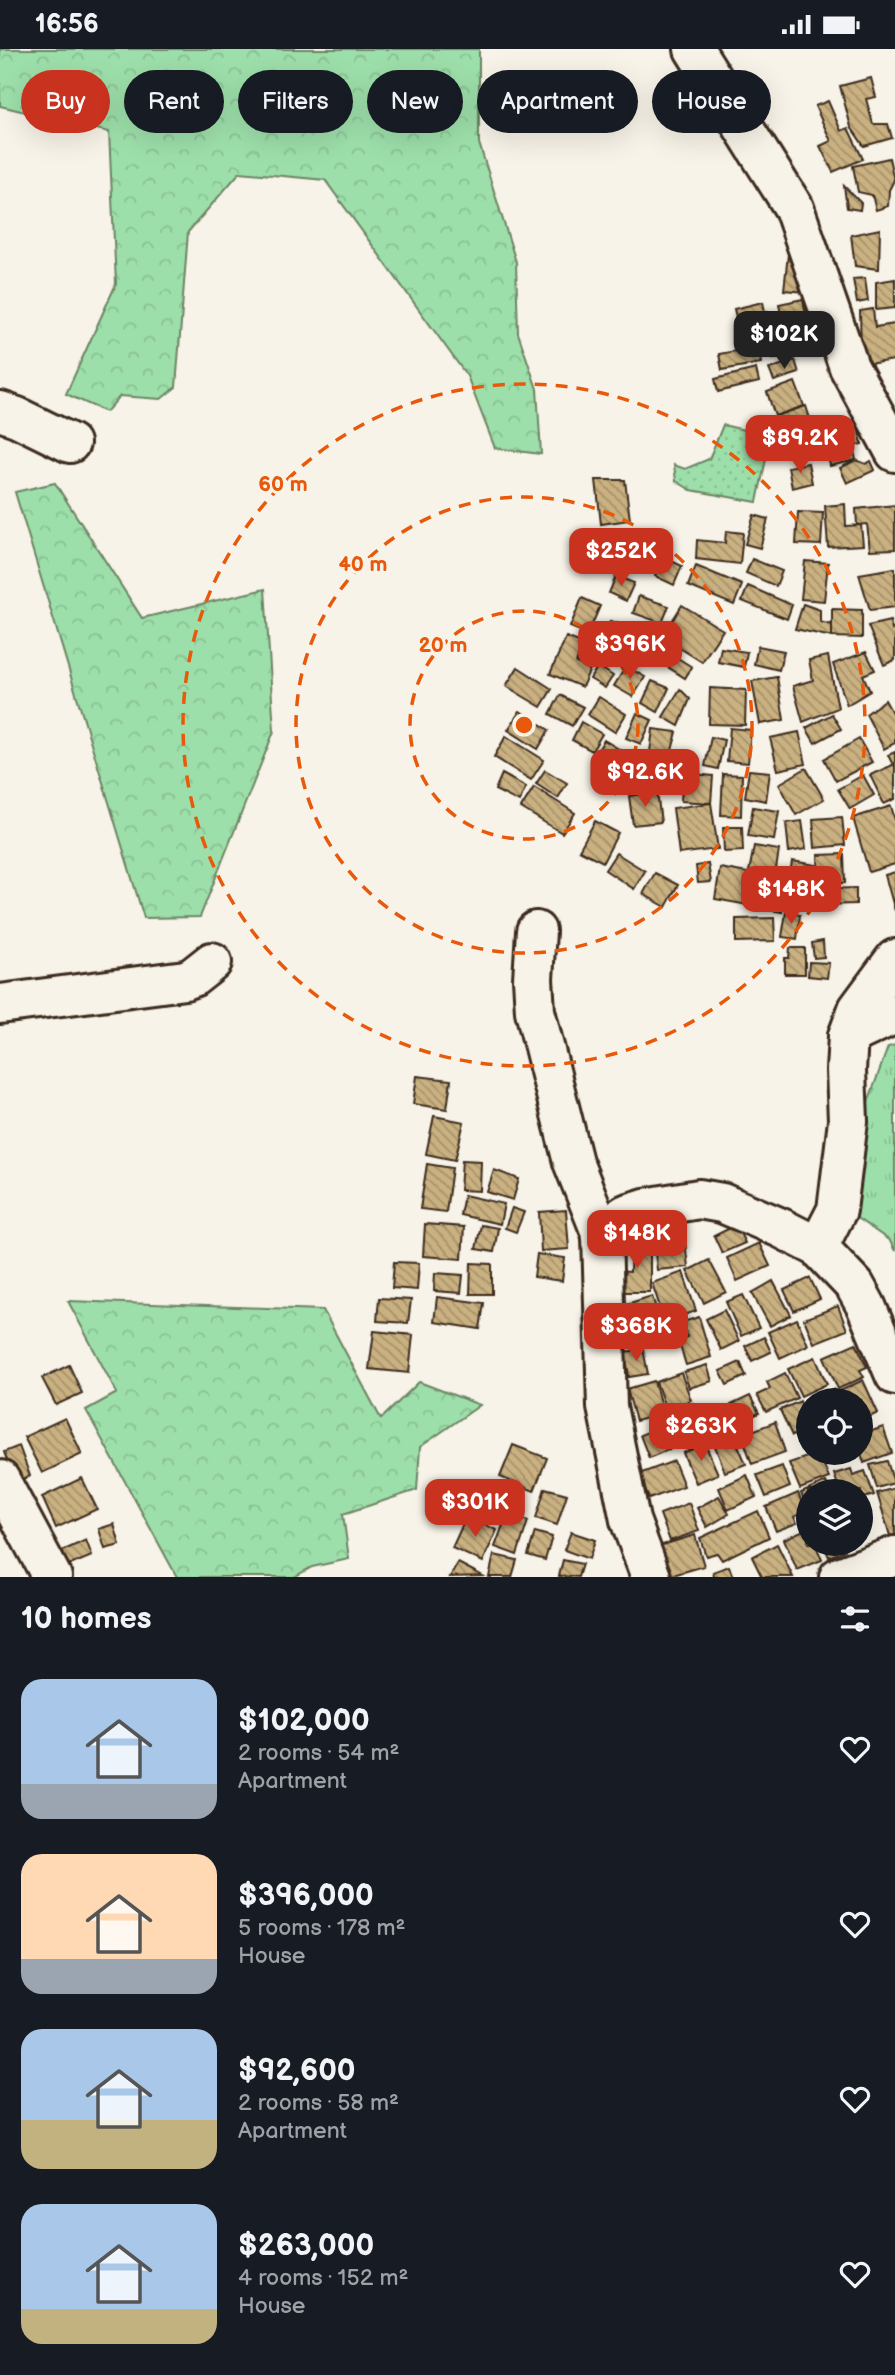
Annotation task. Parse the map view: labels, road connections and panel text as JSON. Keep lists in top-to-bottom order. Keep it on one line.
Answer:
{"page":{"status":"16:56","chip":["Buy","Rent","Filters","New","Apartment","House"],"price":["$102K","$89.2K","$252K","$396K","$92.6K","$148K","$148K","$368K","$263K","$301K"],"heading":"10 homes","list":[{"name":"$102,000","note":"2 rooms · 54 m² · Apartment"},{"name":"$396,000","note":"5 rooms · 178 m² · House"},{"name":"$92,600","note":"2 rooms · 58 m² · Apartment"},{"name":"$263,000","note":"4 rooms · 152 m² · House"}]},"rings":["60 m","40 m","20 m"]}
